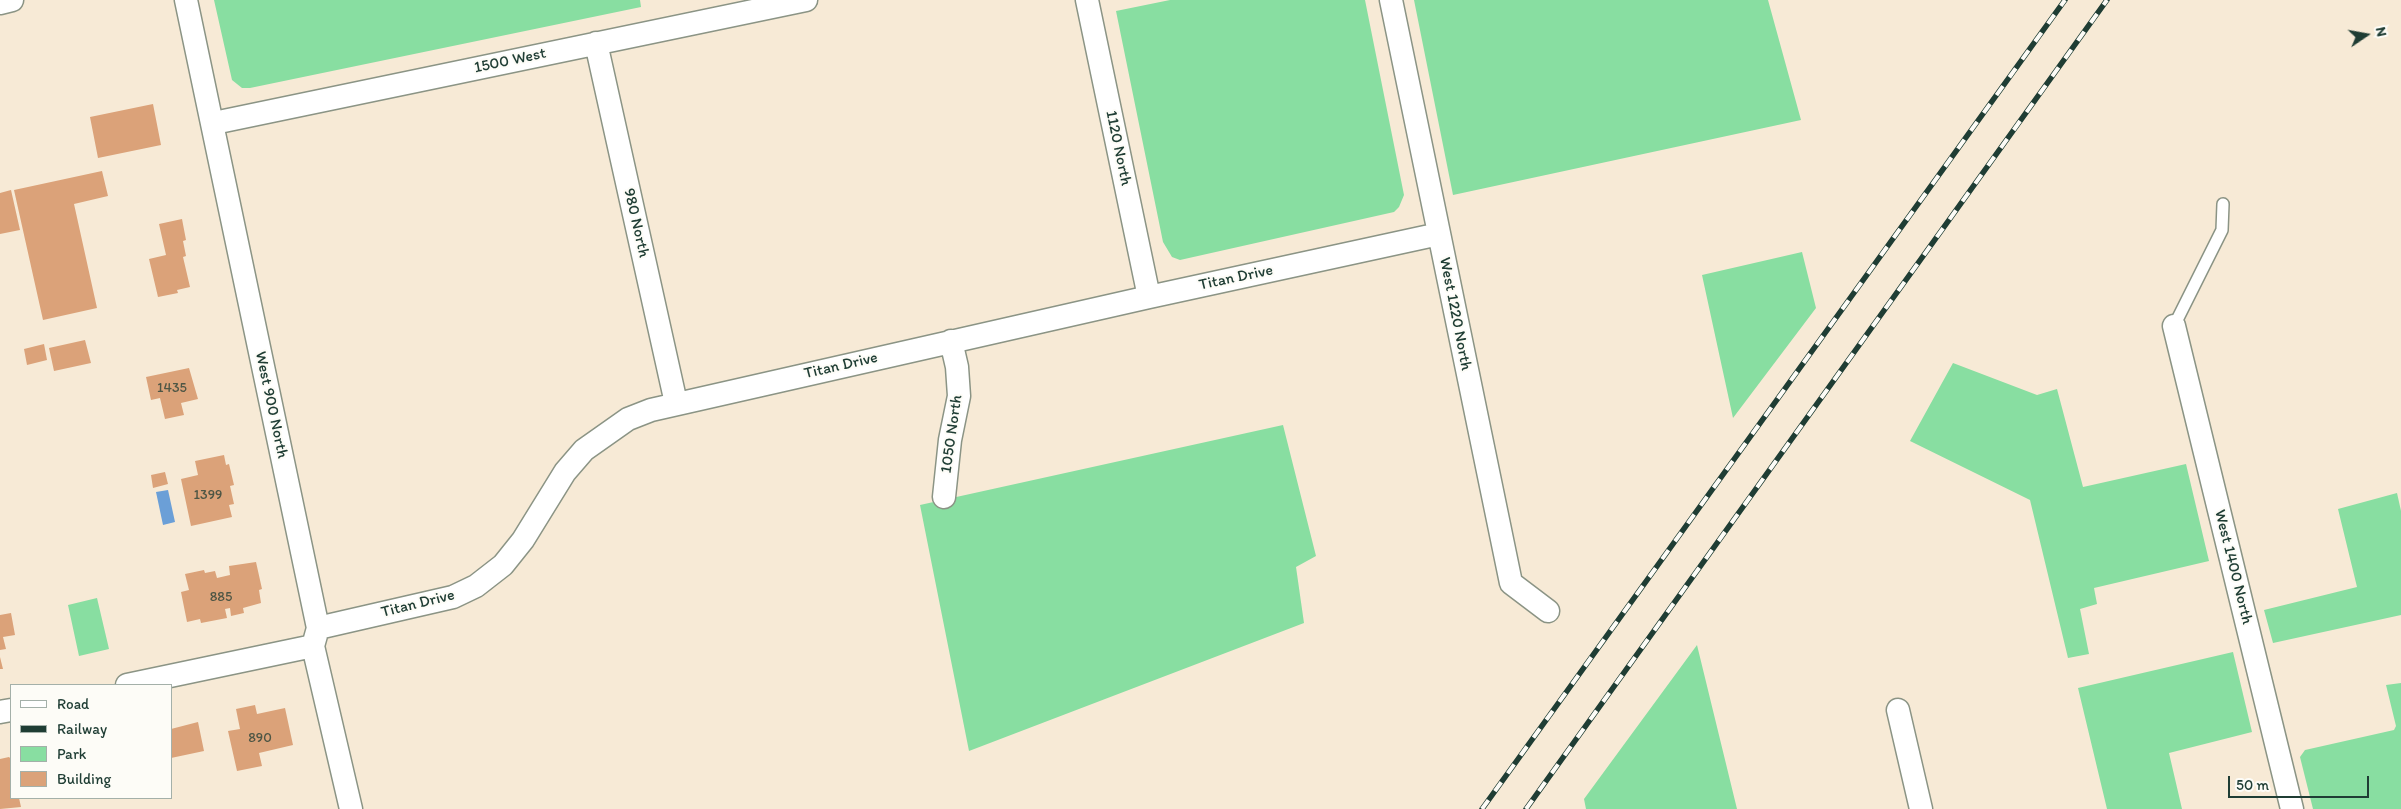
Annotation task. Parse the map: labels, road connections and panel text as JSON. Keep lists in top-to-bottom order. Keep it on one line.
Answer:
{"streets":{"street":["1500 West","1120 North","980 North","Titan Drive","West 1220 North","West 900 North","1050 North","West 1400 North"]},"crossings":[["1500 West","980 North"],["1500 West","West 900 North"],["1120 North","Titan Drive"],["980 North","Titan Drive"],["Titan Drive","West 1220 North"],["Titan Drive","West 900 North"],["Titan Drive","1050 North"]],"house_numbers":["1435","1399","885","890"],"legend":["Road","Railway","Park","Building"],"scale_bar":"50 m","north":"right"}
